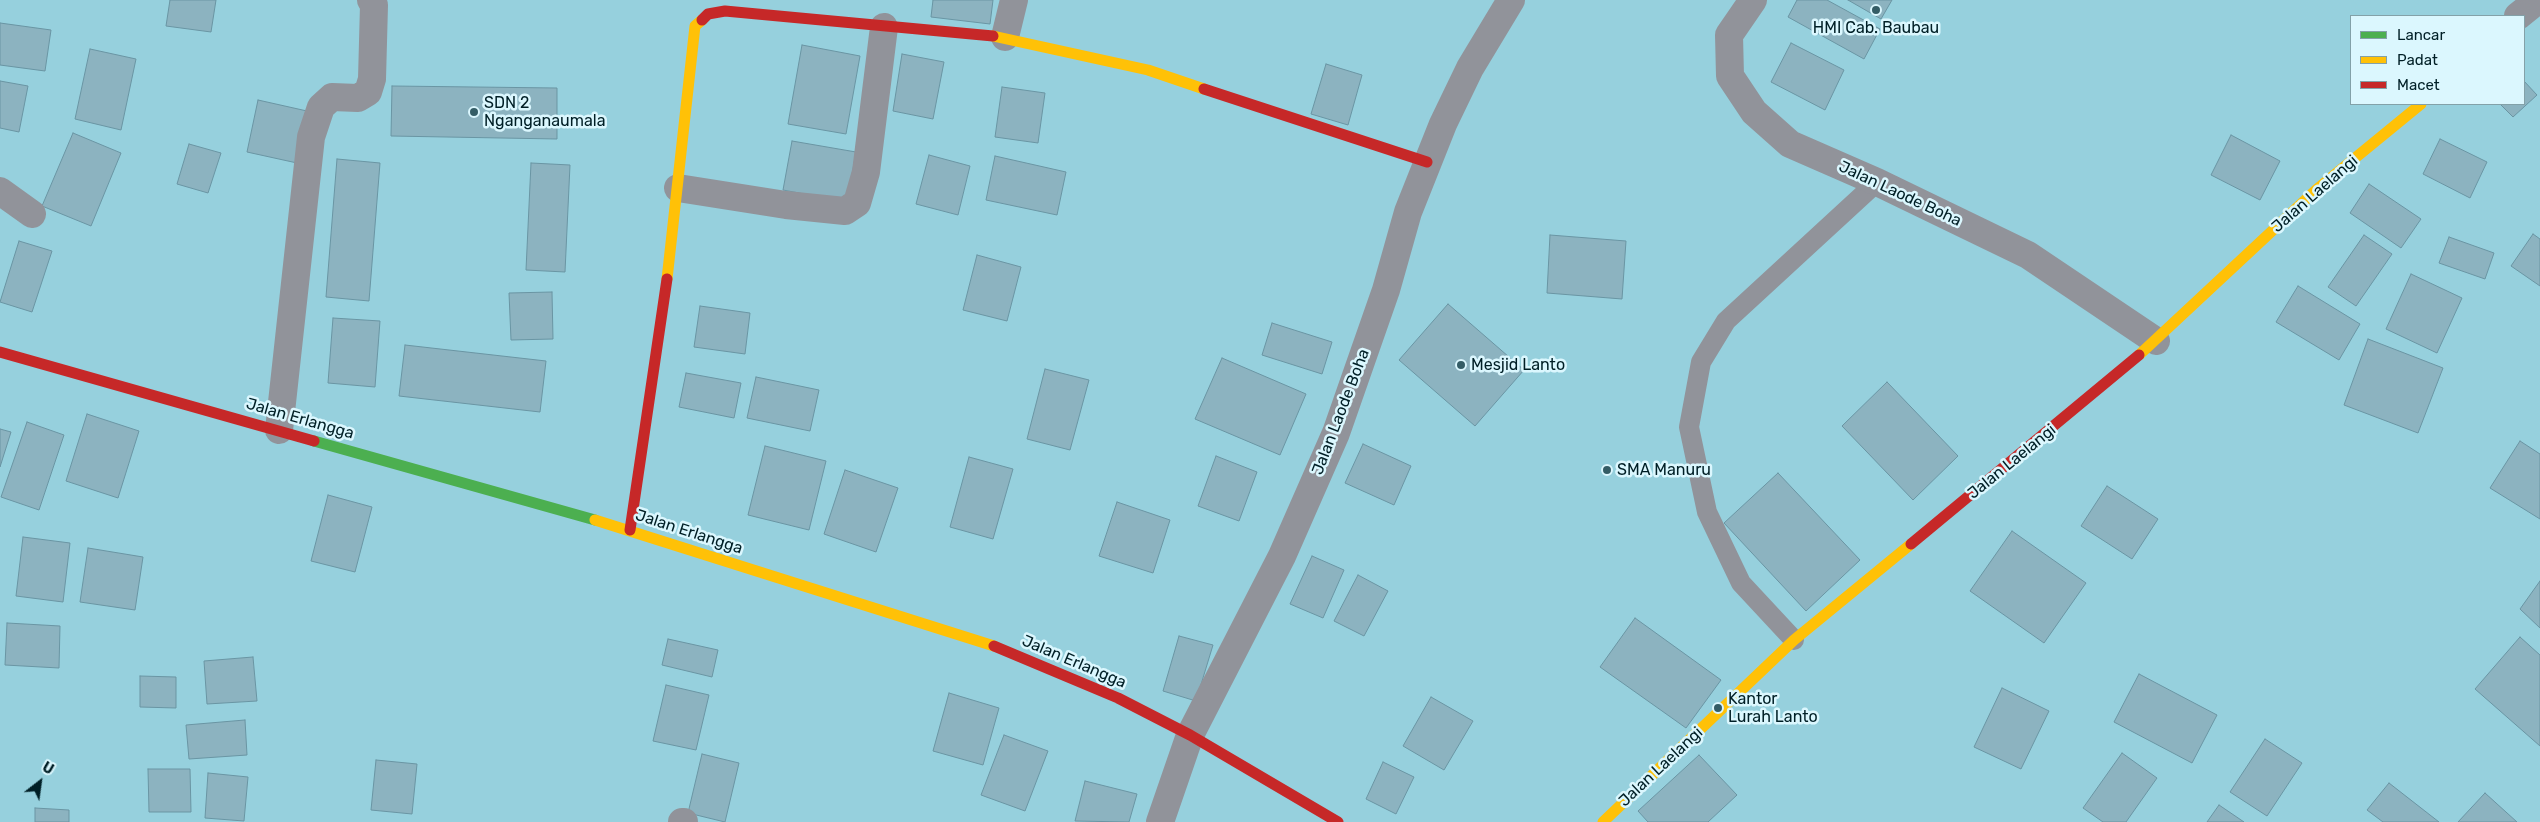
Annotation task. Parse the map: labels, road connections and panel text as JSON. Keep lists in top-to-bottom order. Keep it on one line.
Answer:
{"streets":{"street":["Jalan Laode Boha","Jalan Laelangi","Jalan Erlangga"]},"crossings":[["Jalan Laode Boha","Jalan Laelangi"],["Jalan Laode Boha","Jalan Erlangga"]],"places":["HMI Cab. Baubau","SDN 2 Nganganaumala","Mesjid Lanto","SMA Manuru","Kantor Lurah Lanto"],"legend":["Lancar","Padat","Macet"],"north":"top right"}
